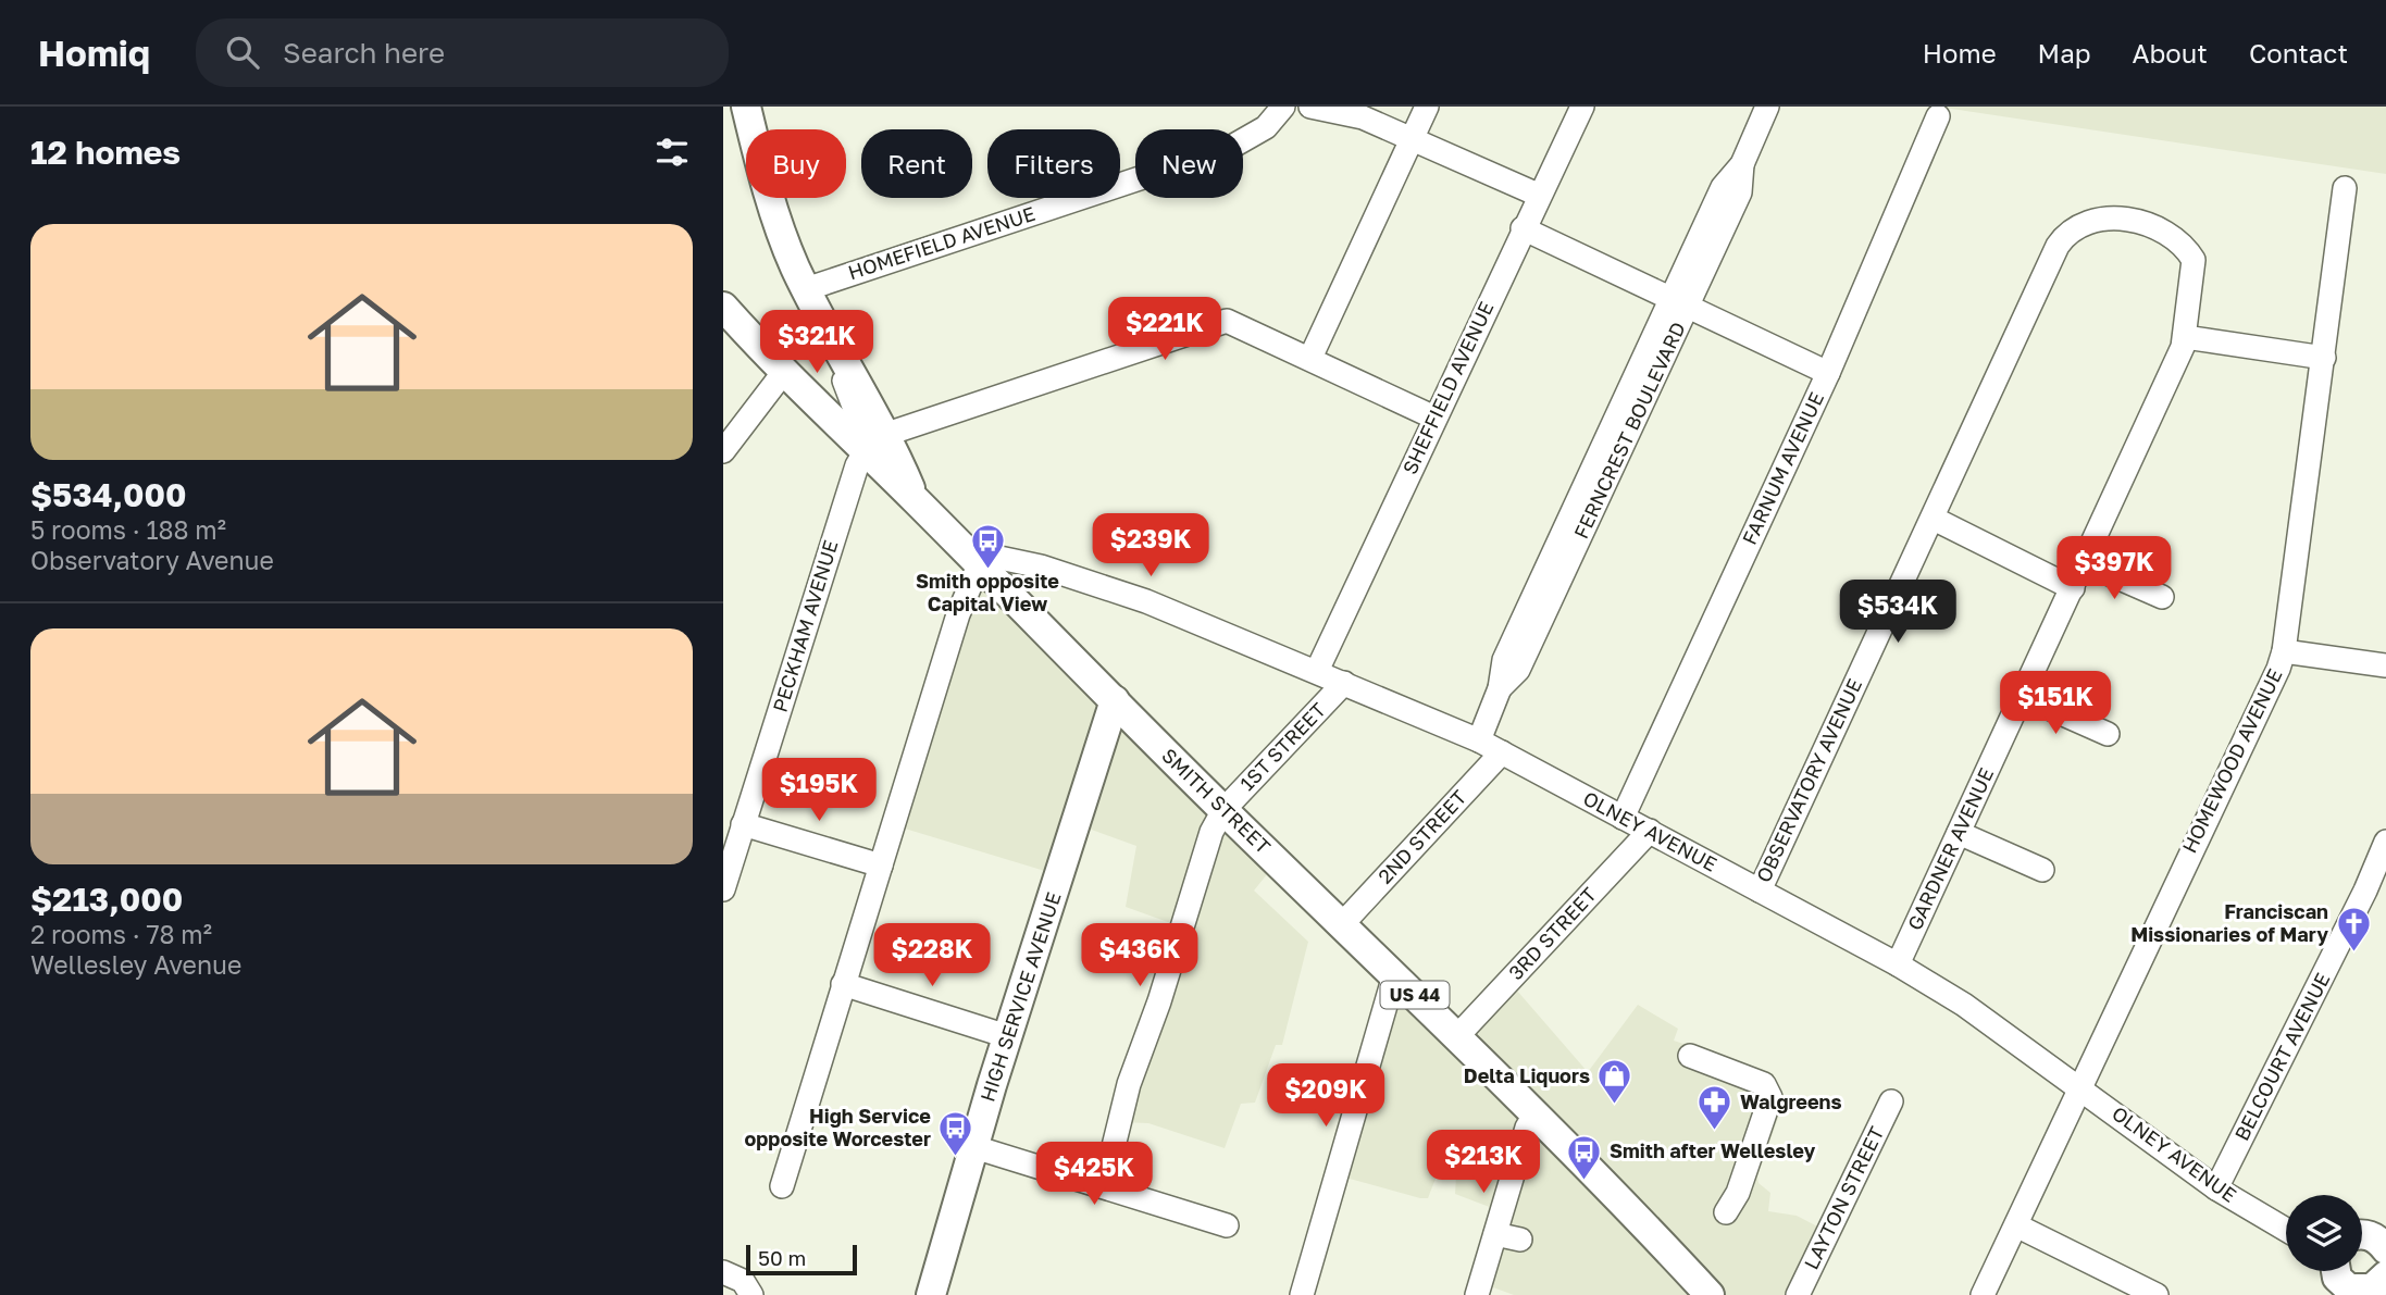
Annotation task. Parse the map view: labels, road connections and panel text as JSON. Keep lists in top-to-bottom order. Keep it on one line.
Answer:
{"streets":{"main road":["SMITH STREET","US 44","HIGH SERVICE AVENUE"],"street":["HOMEFIELD AVENUE","SHEFFIELD AVENUE","FERNCREST BOULEVARD","FARNUM AVENUE","PECKHAM AVENUE","1ST STREET","HOMEWOOD AVENUE","OBSERVATORY AVENUE","OLNEY AVENUE","2ND STREET","GARDNER AVENUE","3RD STREET","BELCOURT AVENUE","LAYTON STREET"]},"crossings":[["SHEFFIELD AVENUE","OLNEY AVENUE"],["FERNCREST BOULEVARD","OLNEY AVENUE"],["FARNUM AVENUE","OLNEY AVENUE"],["PECKHAM AVENUE","SMITH STREET"],["1ST STREET","SMITH STREET"],["1ST STREET","OLNEY AVENUE"],["HOMEWOOD AVENUE","OLNEY AVENUE"],["OBSERVATORY AVENUE","OLNEY AVENUE"],["OBSERVATORY AVENUE","GARDNER AVENUE"],["SMITH STREET","OLNEY AVENUE"],["SMITH STREET","2ND STREET"],["SMITH STREET","3RD STREET"],["SMITH STREET","HIGH SERVICE AVENUE"],["OLNEY AVENUE","2ND STREET"],["OLNEY AVENUE","GARDNER AVENUE"],["OLNEY AVENUE","3RD STREET"],["OLNEY AVENUE","BELCOURT AVENUE"]],"places":{"bus stop":["Smith opposite Capital View","High Service opposite Worcester","Smith after Wellesley"],"church":["Franciscan Missionaries of Mary"],"shop":["Delta Liquors"],"pharmacy":["Walgreens"]},"scale_bar":"50 m","page":{"header":"Homiq","search":"Search here","nav":["Home","Map","About","Contact"],"heading":"12 homes","chip":["Buy","Rent","Filters","New"],"list":[{"name":"$534,000","note":"5 rooms · 188 m² · Observatory Avenue"},{"name":"$213,000","note":"2 rooms · 78 m² · Wellesley Avenue"}],"price":["$221K","$321K","$239K","$397K","$534K","$151K","$195K","$228K","$436K","$209K","$213K","$425K"],"scale":"50 m"}}
